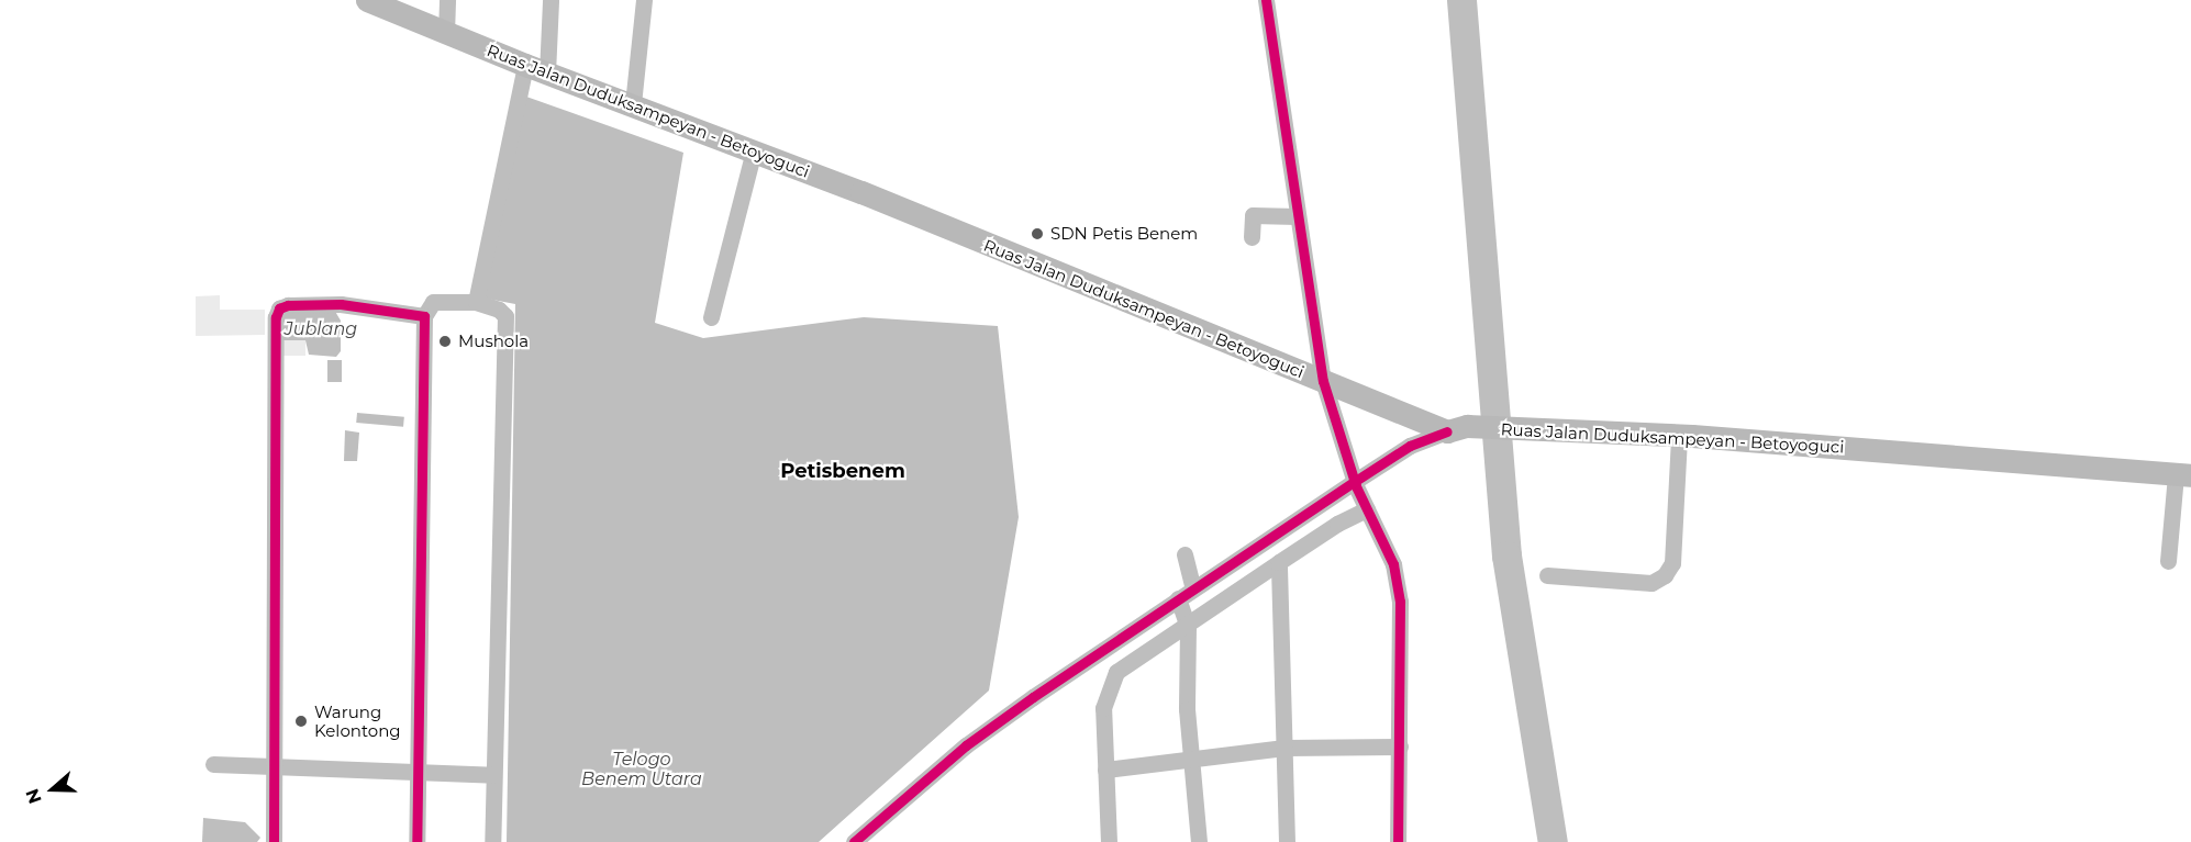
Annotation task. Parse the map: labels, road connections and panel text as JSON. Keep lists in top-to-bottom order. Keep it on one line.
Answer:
{"streets":{"main road":["Ruas Jalan Duduksampeyan - Betoyoguci"]},"districts":["Petisbenem"],"water":["Jublang","Telogo Benem Utara"],"places":["SDN Petis Benem","Mushola","Warung Kelontong"],"north":"left"}
